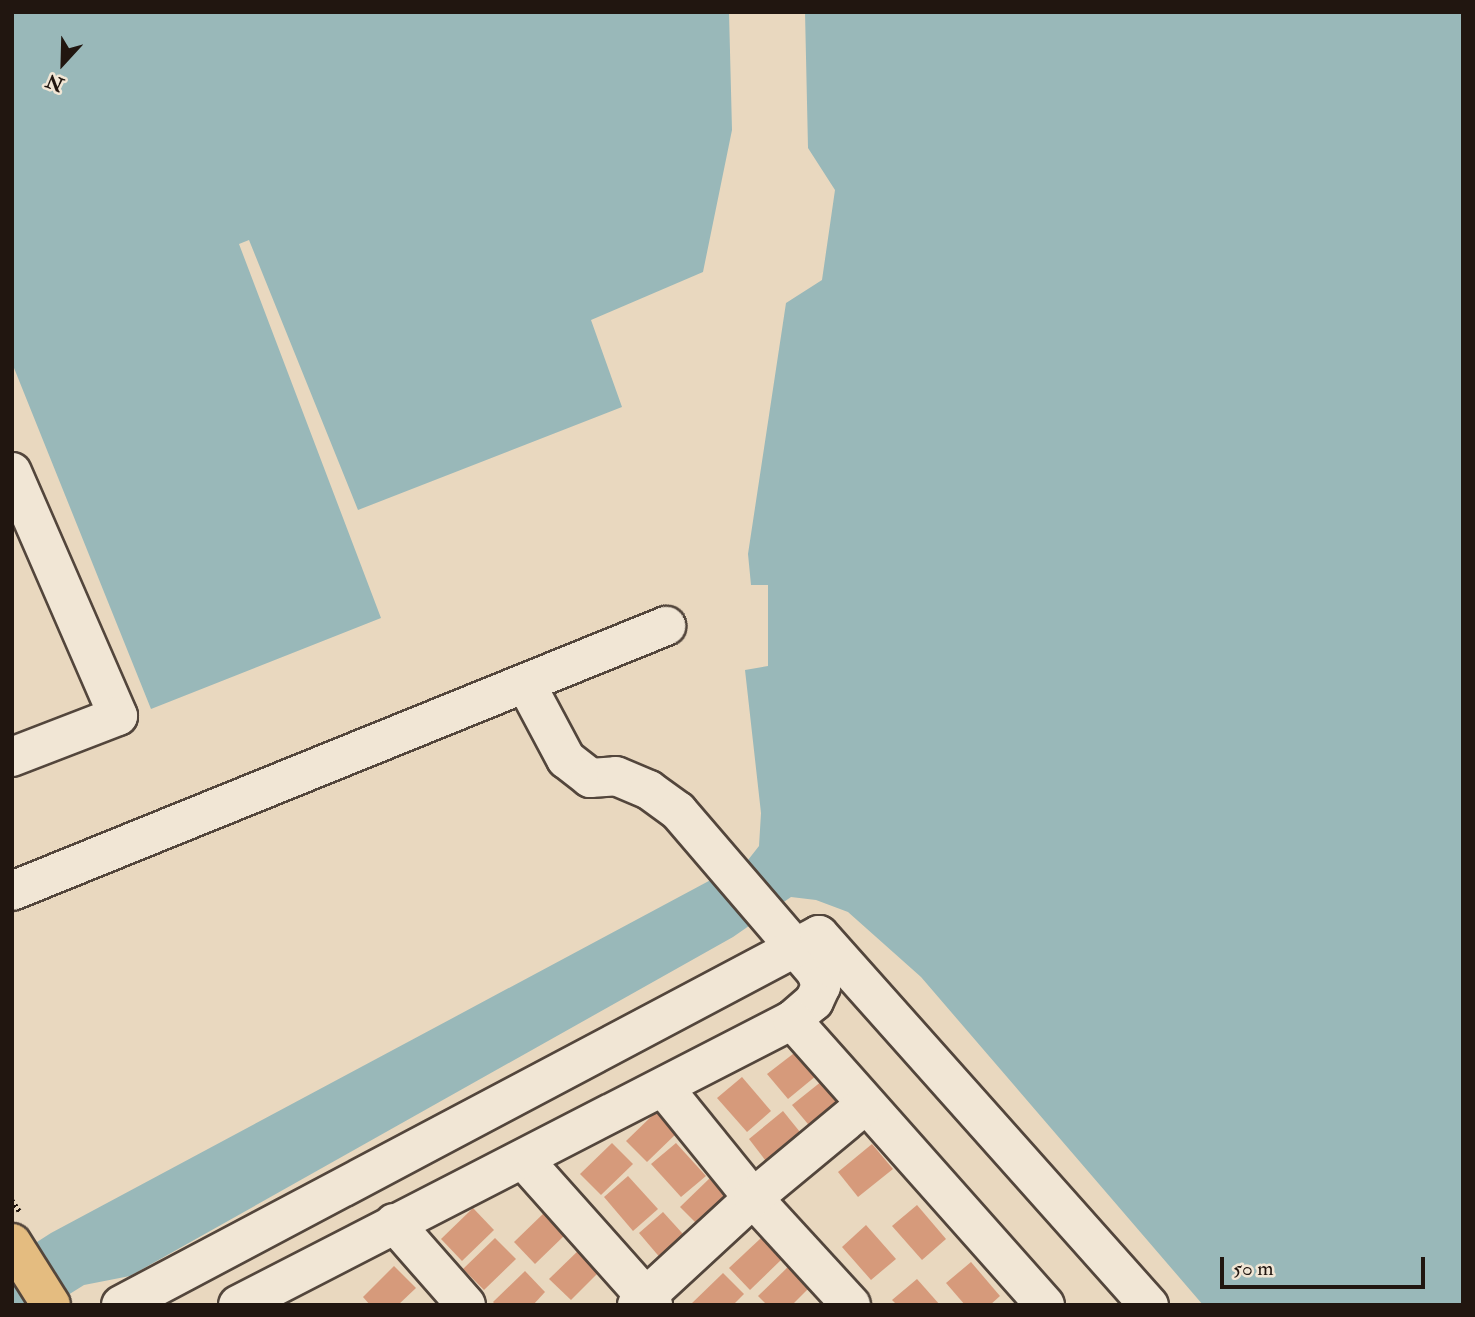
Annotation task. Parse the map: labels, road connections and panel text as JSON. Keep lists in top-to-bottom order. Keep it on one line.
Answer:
{"scale_bar":"50 m","north":"bottom"}
